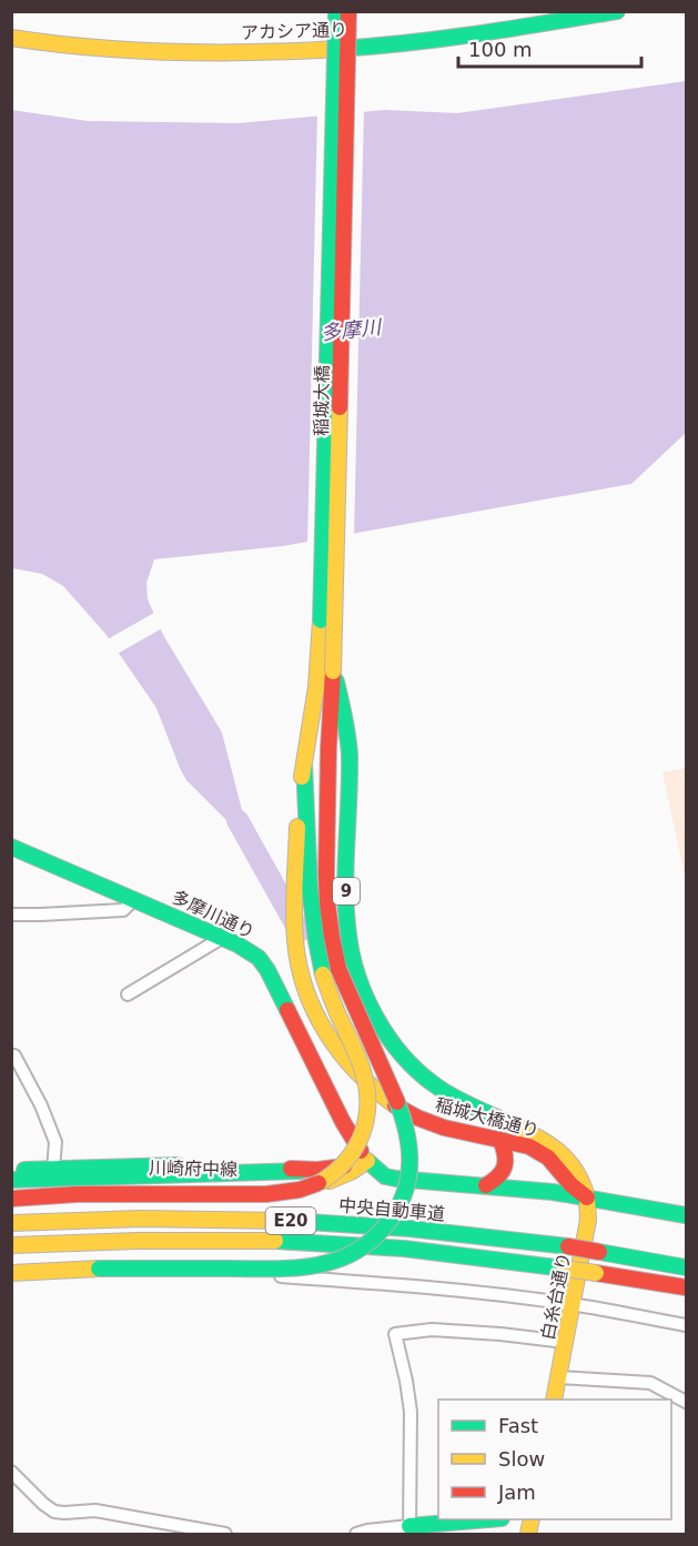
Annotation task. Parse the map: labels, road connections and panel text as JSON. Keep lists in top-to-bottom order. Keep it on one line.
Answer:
{"streets":{"main road":["アカシア通り","稲城大橋","9","多摩川通り","稲城大橋通り","川崎府中線","中央自動車道","E20","白糸台通り"]},"crossings":[["稲城大橋","稲城大橋通り"],["多摩川通り","川崎府中線"],["稲城大橋通り","白糸台通り"]],"water":["多摩川"],"legend":["Fast","Slow","Jam"],"scale_bar":"100 m"}
